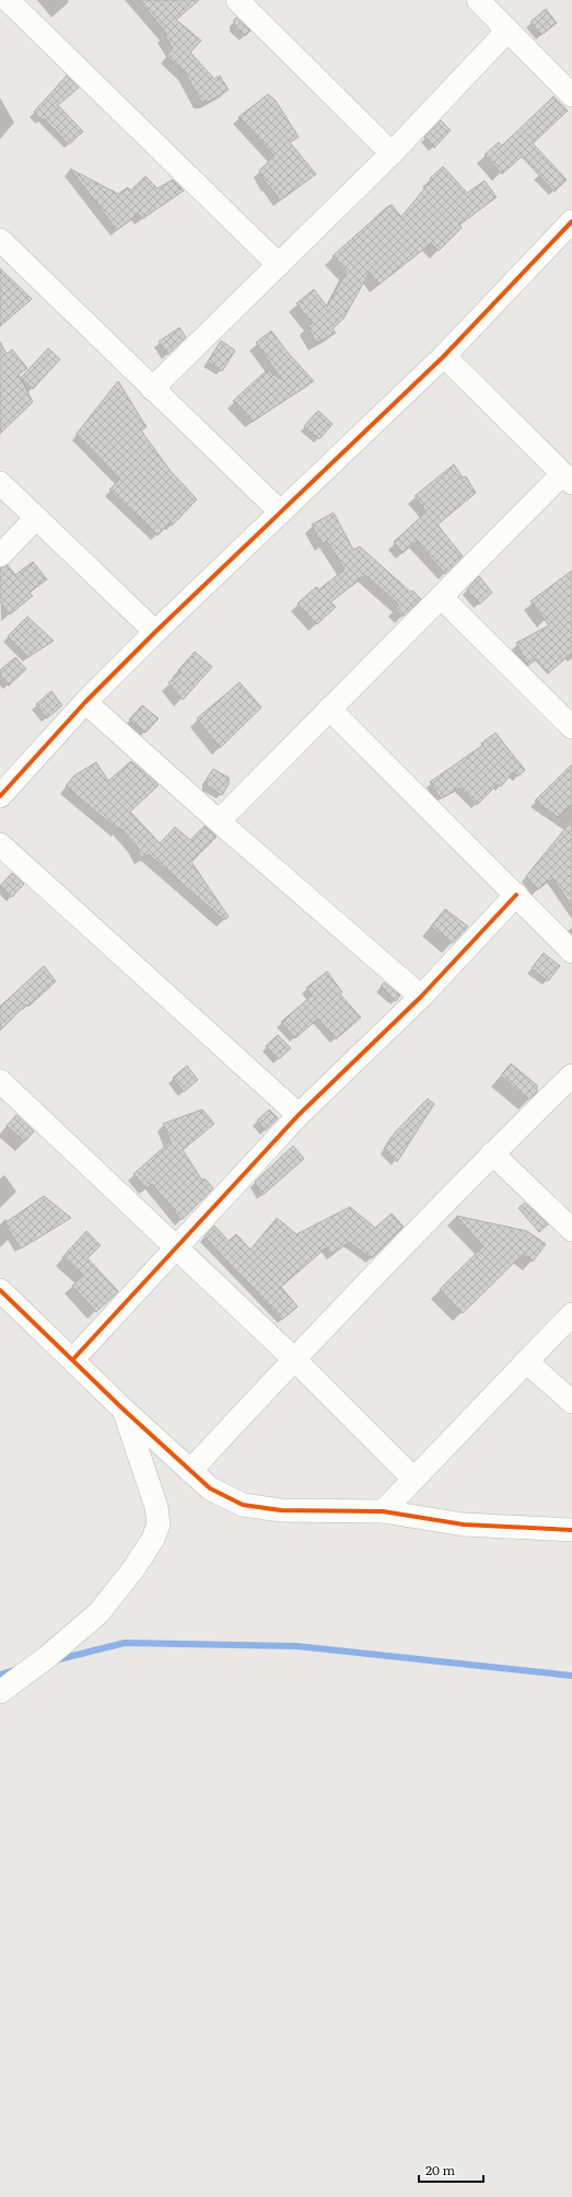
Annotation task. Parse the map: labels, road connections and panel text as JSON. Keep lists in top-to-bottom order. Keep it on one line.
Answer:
{"scale_bar":"20 m"}
